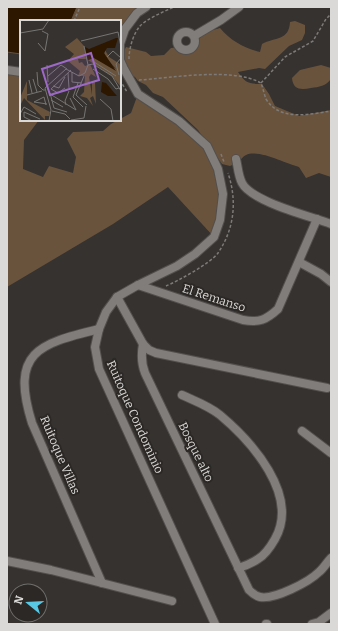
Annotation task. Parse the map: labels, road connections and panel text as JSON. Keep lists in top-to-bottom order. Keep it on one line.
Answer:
{"streets":{"street":["El Remanso","Ruitoque Condominio","Bosque alto","Ruitoque Villas"]},"crossings":[["El Remanso","Ruitoque Condominio"],["Ruitoque Condominio","Ruitoque Villas"]],"north":"left"}
